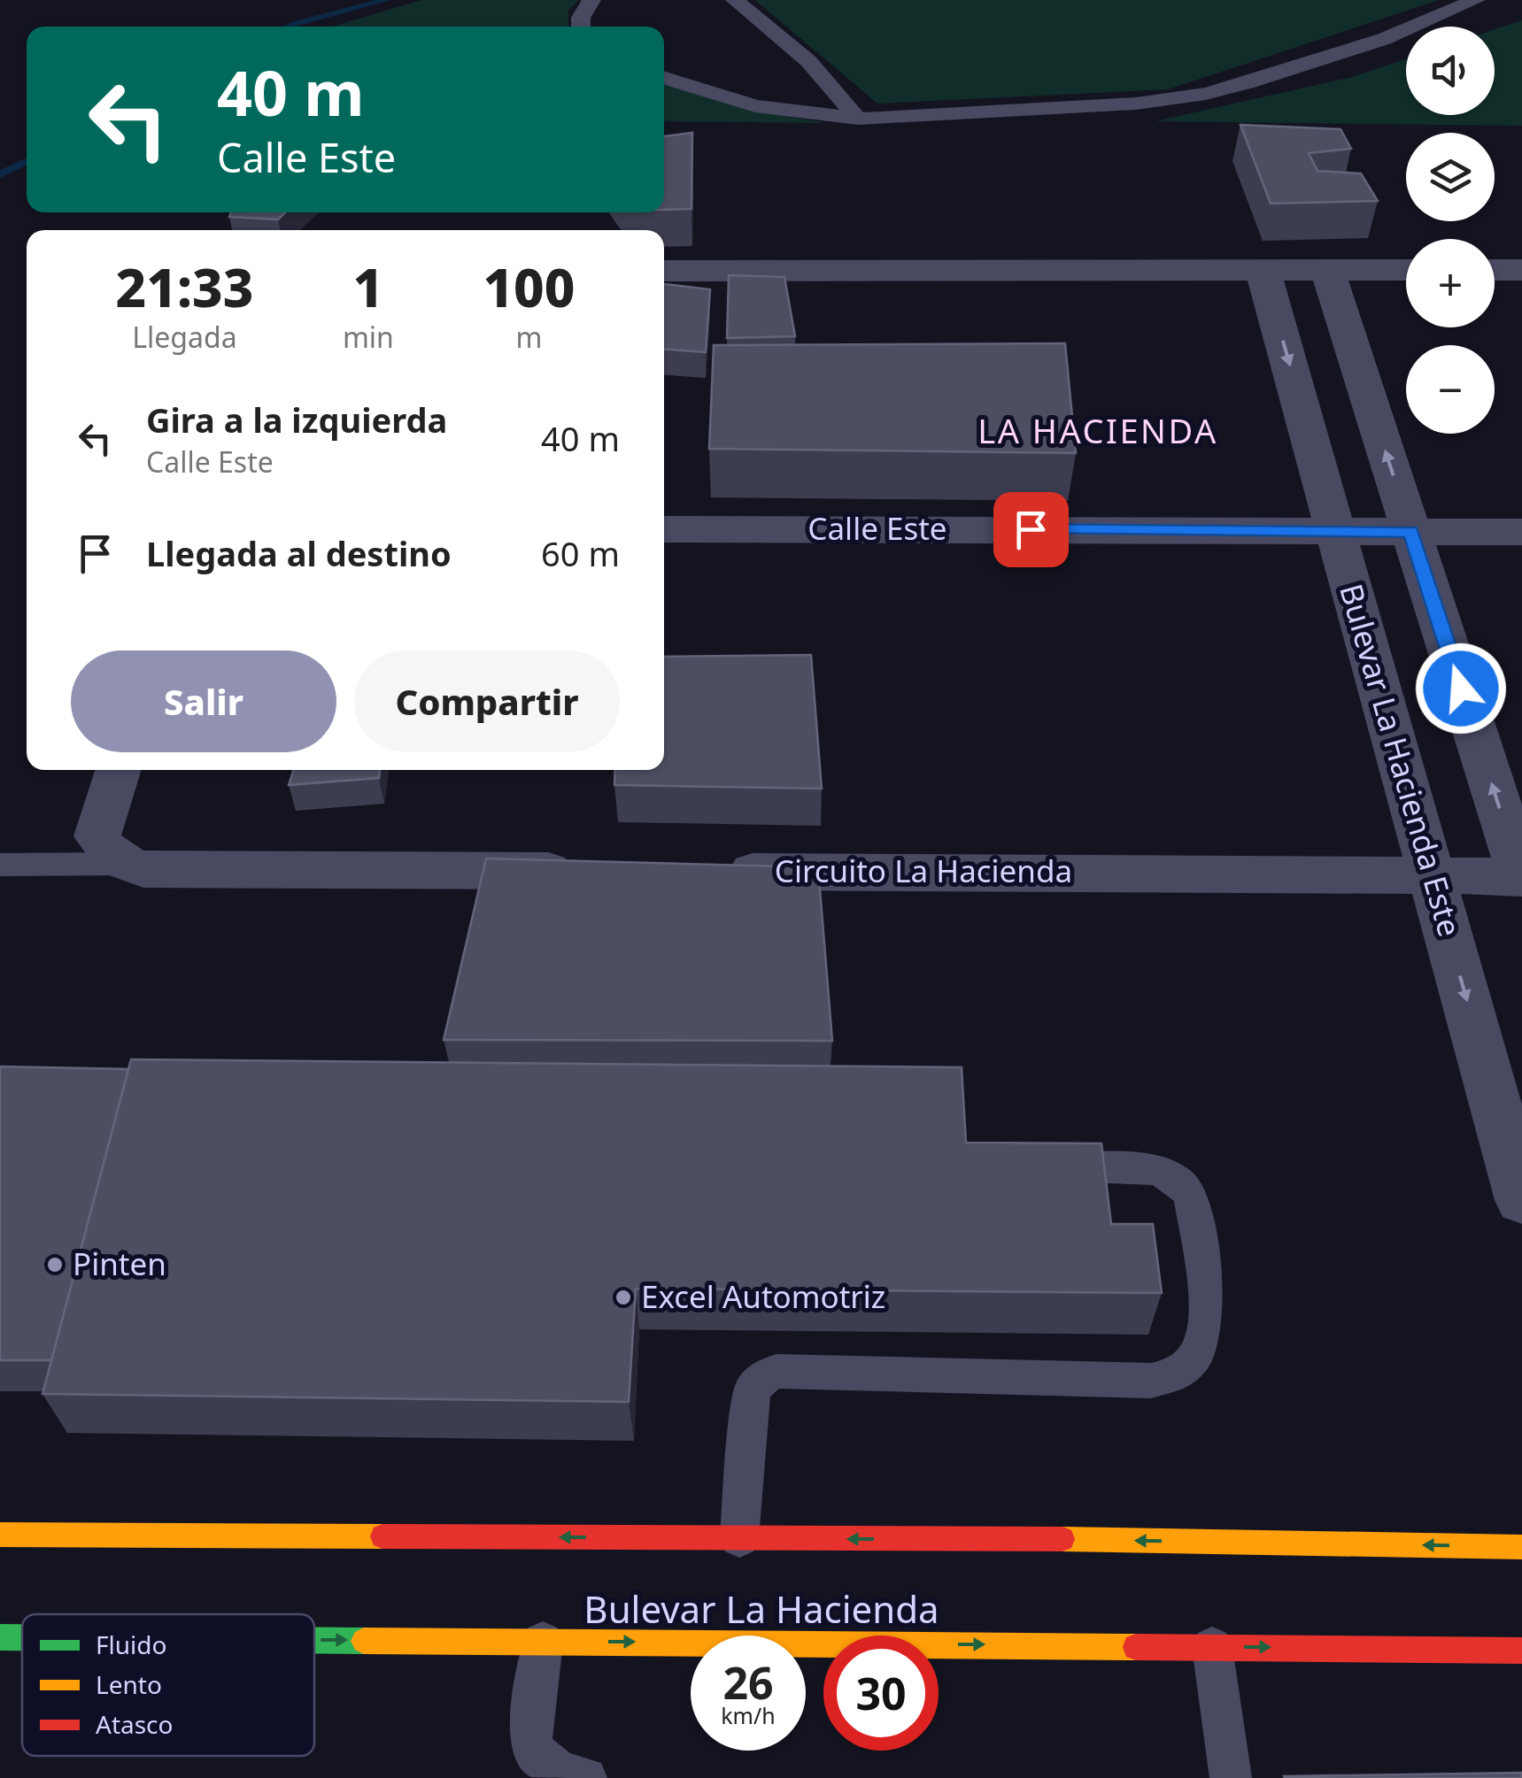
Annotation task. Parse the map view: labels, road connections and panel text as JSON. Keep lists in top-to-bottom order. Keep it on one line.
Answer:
{"streets":{"main road":["Bulevar La Hacienda"],"street":["Calle Este","Bulevar La Hacienda Este","Circuito La Hacienda"]},"crossings":[["Calle Este","Bulevar La Hacienda Este"],["Bulevar La Hacienda Este","Circuito La Hacienda"]],"districts":["LA HACIENDA"],"places":["Pinten","Excel Automotriz"],"legend":["Fluido","Lento","Atasco"],"page":{"map_buttons":["+","−"],"turn":["40 m","Calle Este"],"eta":["21:33","Llegada","1","min","100","m"],"list":[{"name":"Gira a la izquierda","note":"Calle Este","value":"40 m"},{"name":"Llegada al destino","value":"60 m"}],"buttons":["Salir","Compartir"],"speed":"26 km/h","limit":"30"}}
